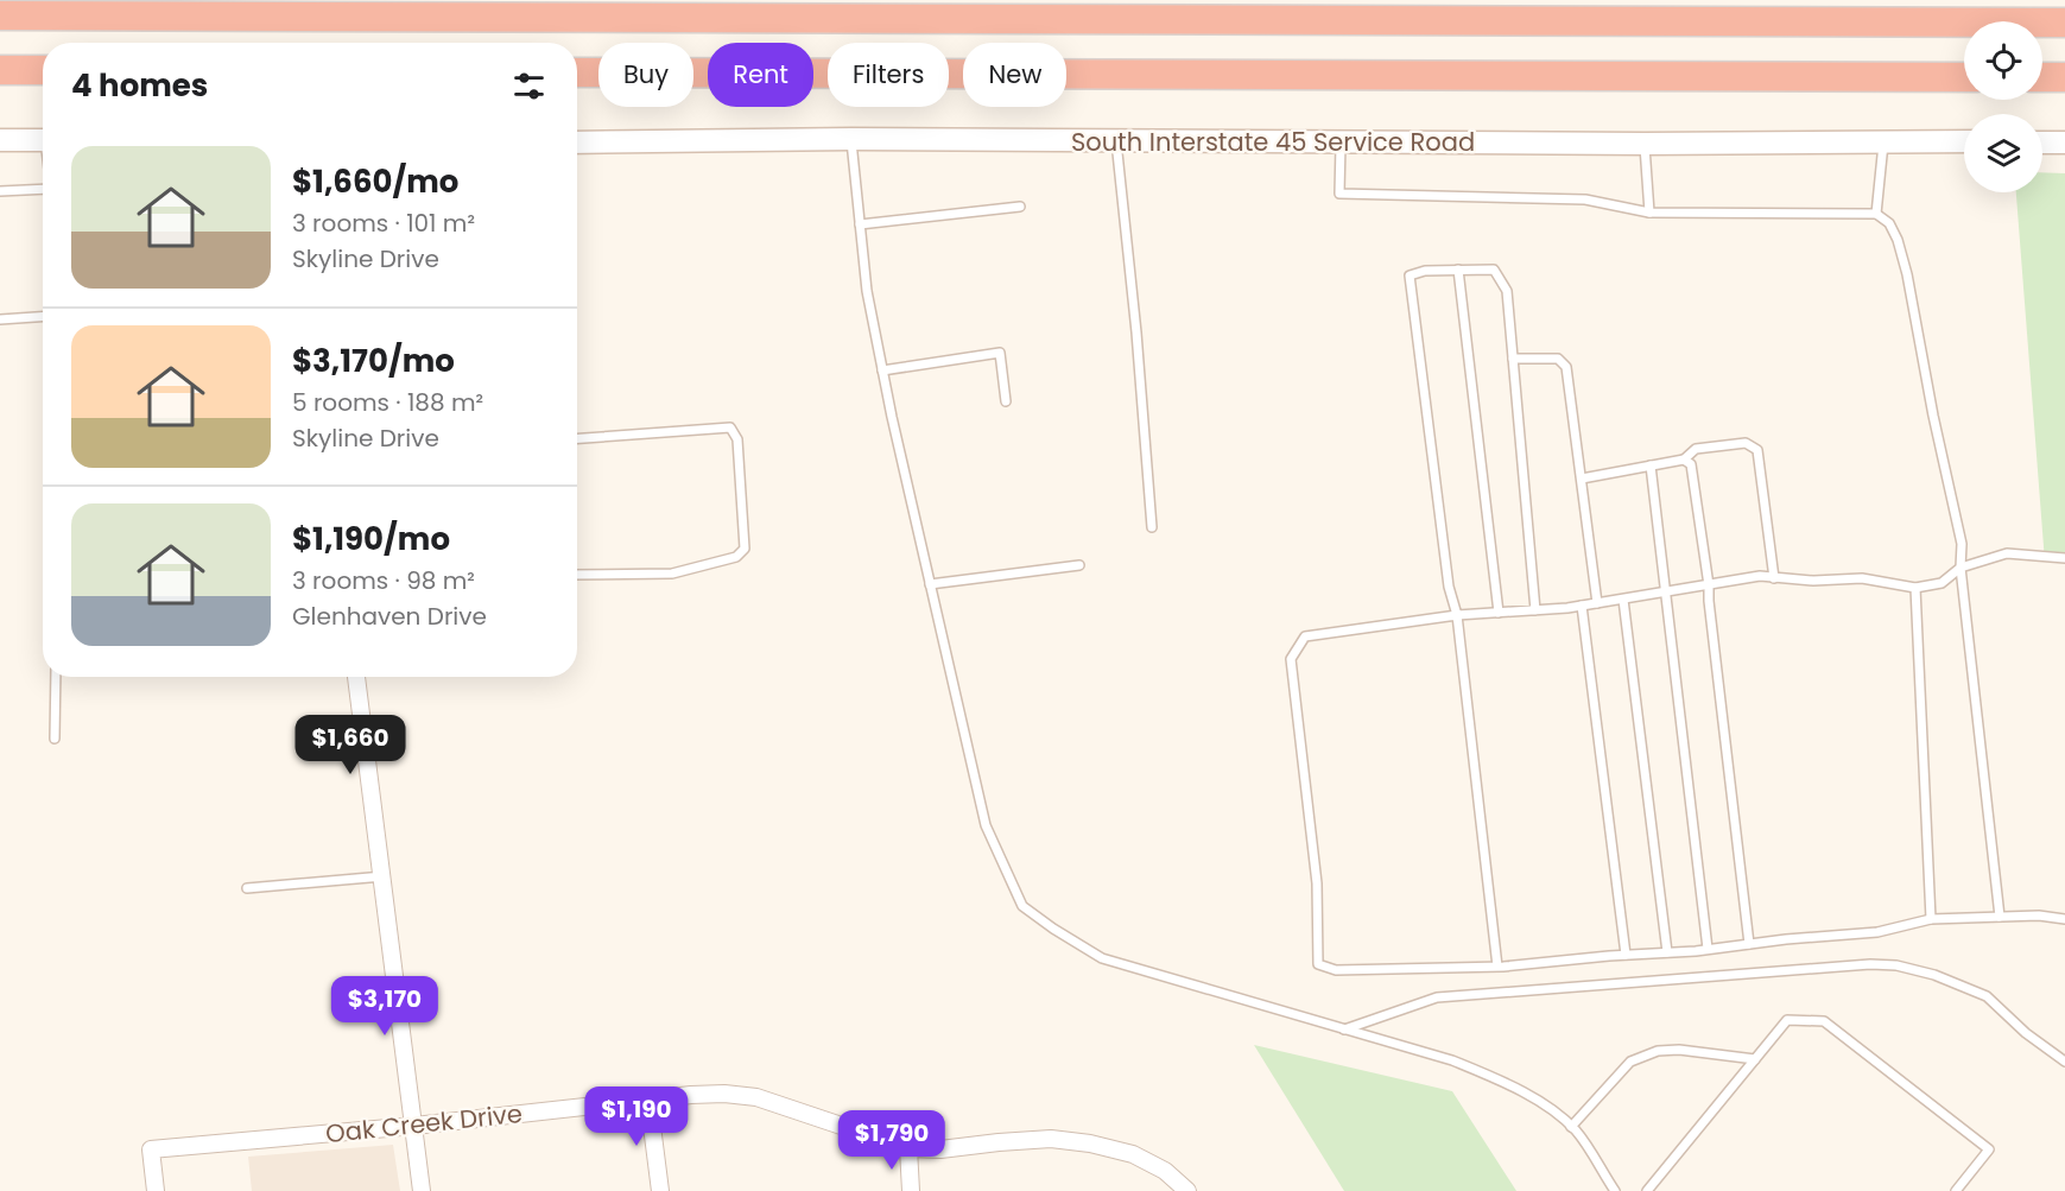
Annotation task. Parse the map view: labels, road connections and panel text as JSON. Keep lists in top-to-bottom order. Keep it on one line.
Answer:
{"streets":{"main road":["South Interstate 45 Service Road"],"street":["Oak Creek Drive"]},"page":{"chip":["Buy","Rent","Filters","New"],"heading":"4 homes","list":[{"name":"$1,660/mo","note":"3 rooms · 101 m² · Skyline Drive"},{"name":"$3,170/mo","note":"5 rooms · 188 m² · Skyline Drive"},{"name":"$1,190/mo","note":"3 rooms · 98 m² · Glenhaven Drive"}],"price":["$1,660","$3,170","$1,190","$1,790"]}}
